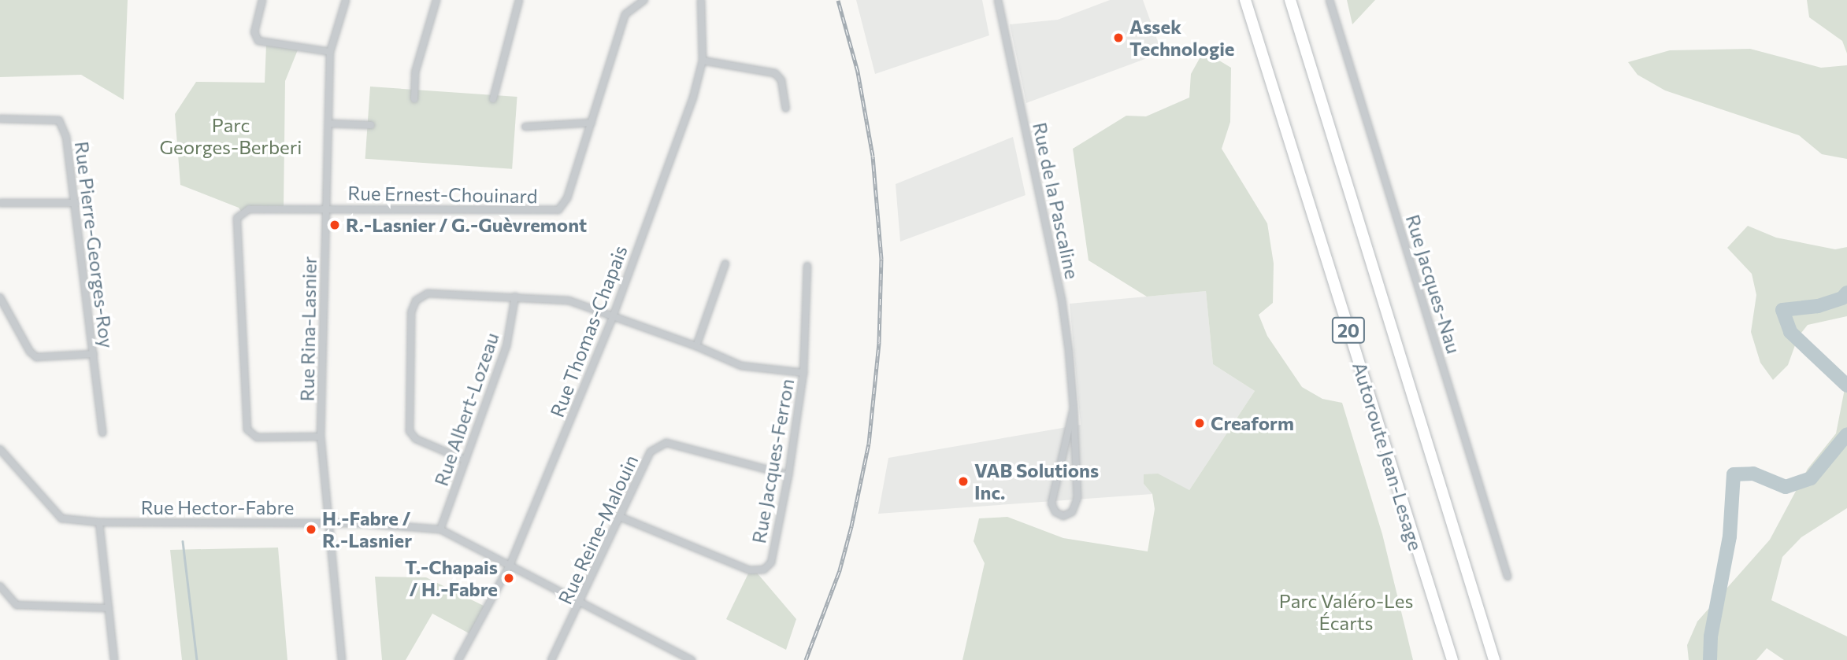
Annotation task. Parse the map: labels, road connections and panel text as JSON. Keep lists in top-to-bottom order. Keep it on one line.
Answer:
{"streets":{"highway":["20","Autoroute Jean-Lesage"],"street":["Rue Ernest-Chouinard","Rue de la Pascaline","Rue Pierre-Georges-Roy","Rue Jacques-Nau","Rue Rina-Lasnier","Rue Thomas-Chapais","Rue Albert-Lozeau","Rue Jacques-Ferron","Rue Hector-Fabre","Rue Reine-Malouin"]},"crossings":[["Rue Ernest-Chouinard","Rue Rina-Lasnier"],["Rue Rina-Lasnier","Rue Hector-Fabre"],["Rue Thomas-Chapais","Rue Hector-Fabre"],["Rue Albert-Lozeau","Rue Hector-Fabre"],["Rue Jacques-Ferron","Rue Reine-Malouin"],["Rue Hector-Fabre","Rue Reine-Malouin"]],"parks":["Parc Georges-Berberi","Parc Valéro-Les Écarts"],"places":["Assek Technologie","R.-Lasnier / G.-Guèvremont","Creaform","VAB Solutions Inc.","H.-Fabre / R.-Lasnier","T.-Chapais / H.-Fabre"]}
